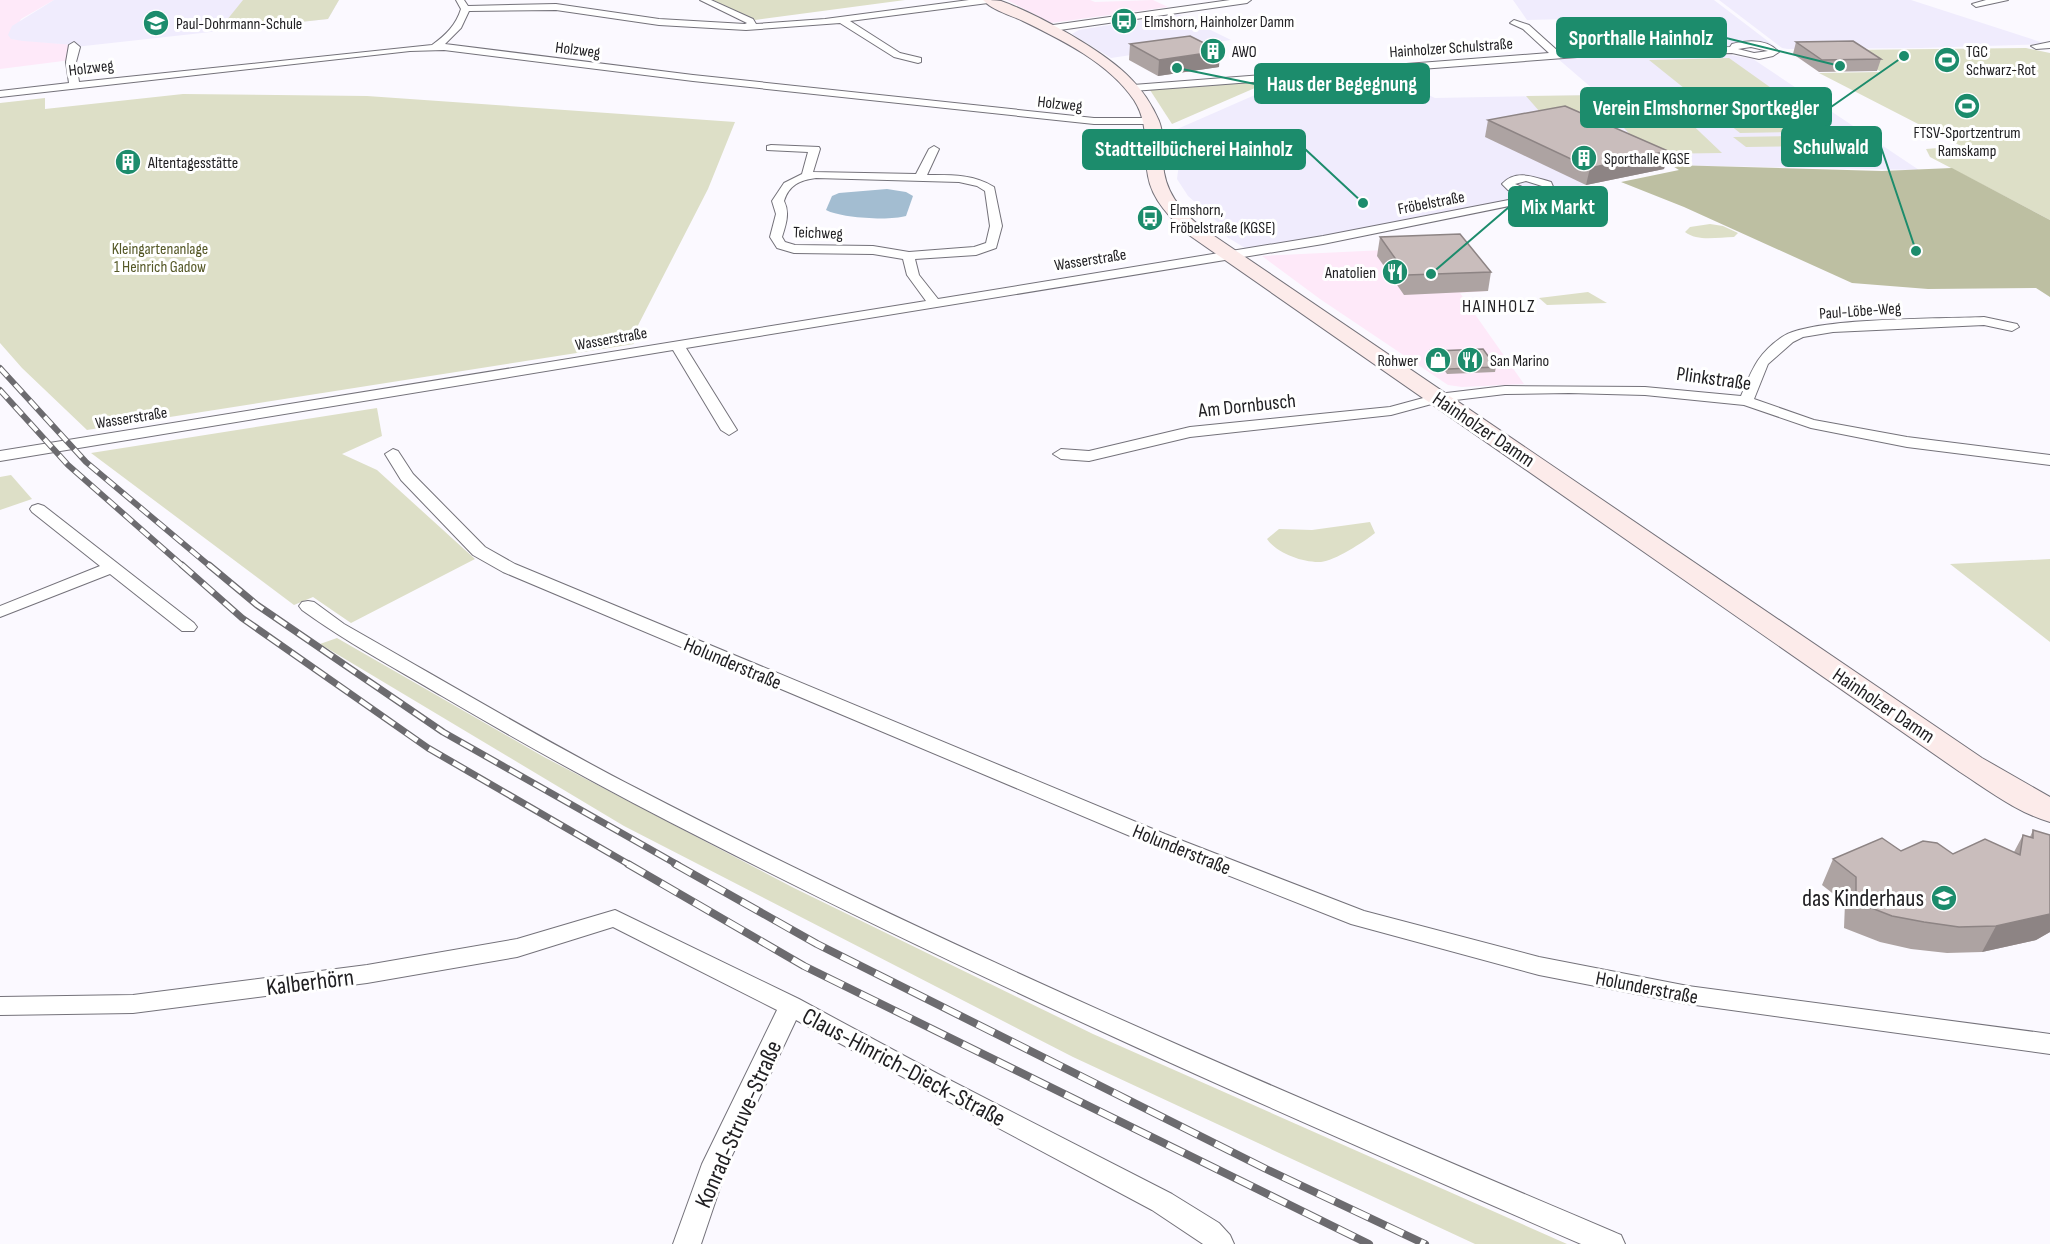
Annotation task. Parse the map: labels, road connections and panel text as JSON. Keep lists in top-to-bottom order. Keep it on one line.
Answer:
{"streets":{"street":["Hainholzer Schulstraße","Holzweg","Fröbelstraße","Teichweg","Wasserstraße","Paul-Löbe-Weg","Plinkstraße","Am Dornbusch","Hainholzer Damm","Holunderstraße","Kalberhörn","Claus-Hinrich-Dieck-Straße","Konrad-Struve-Straße"]},"crossings":[["Hainholzer Schulstraße","Hainholzer Damm"],["Holzweg","Hainholzer Damm"],["Fröbelstraße","Wasserstraße"],["Fröbelstraße","Hainholzer Damm"],["Wasserstraße","Hainholzer Damm"],["Paul-Löbe-Weg","Plinkstraße"],["Plinkstraße","Am Dornbusch"],["Plinkstraße","Hainholzer Damm"],["Am Dornbusch","Hainholzer Damm"],["Kalberhörn","Claus-Hinrich-Dieck-Straße"],["Claus-Hinrich-Dieck-Straße","Konrad-Struve-Straße"]],"districts":["HAINHOLZ"],"parks":["Kleingartenanlage 1 Heinrich Gadow"],"places":{"bus stop":["Elmshorn, Hainholzer Damm","Elmshorn, Fröbelstraße (KGSE)"],"school or university":["Paul-Dohrmann-Schule","das Kinderhaus"],"building":["AWO","Sporthalle KGSE","Altentagesstätte"],"other":["Verein Elmshorner Sportkegler","Sporthalle Hainholz","Haus der Begegnung","Stadtteilbücherei Hainholz","Schulwald","Mix Markt"],"sports":["TGC Schwarz-Rot","FTSV-Sportzentrum Ramskamp"],"restaurant":["Anatolien","San Marino"],"shop":["Rohwer"]}}
